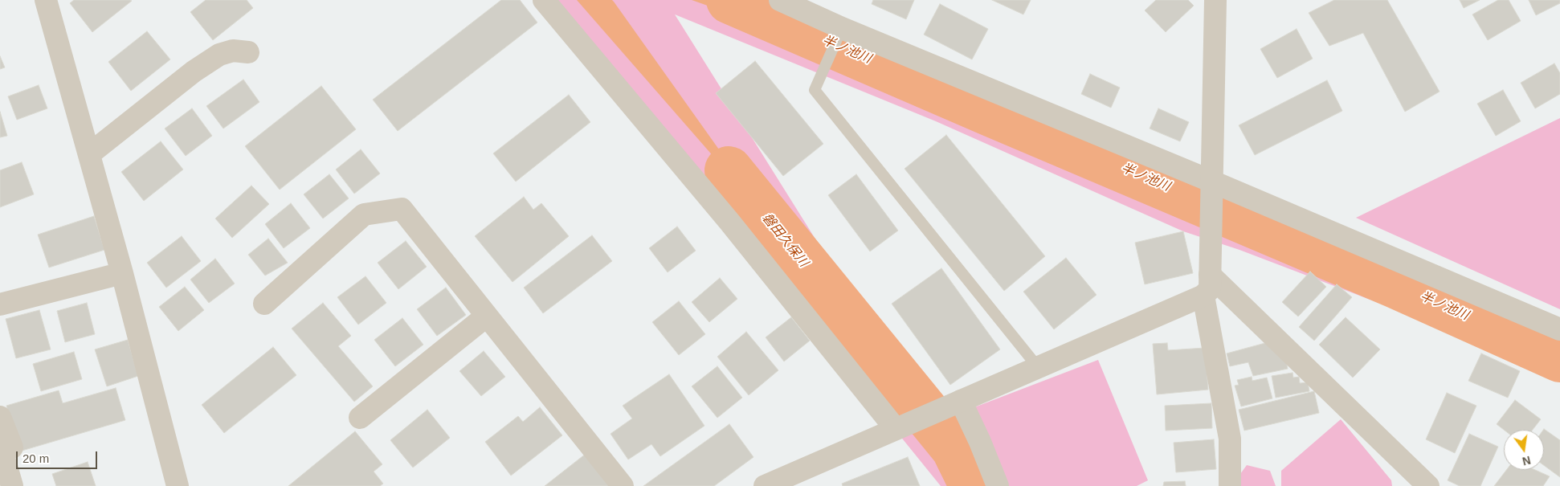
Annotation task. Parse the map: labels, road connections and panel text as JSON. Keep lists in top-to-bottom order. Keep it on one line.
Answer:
{"water":["半ノ池川","磐田久保川"],"scale_bar":"20 m","north":"bottom"}
